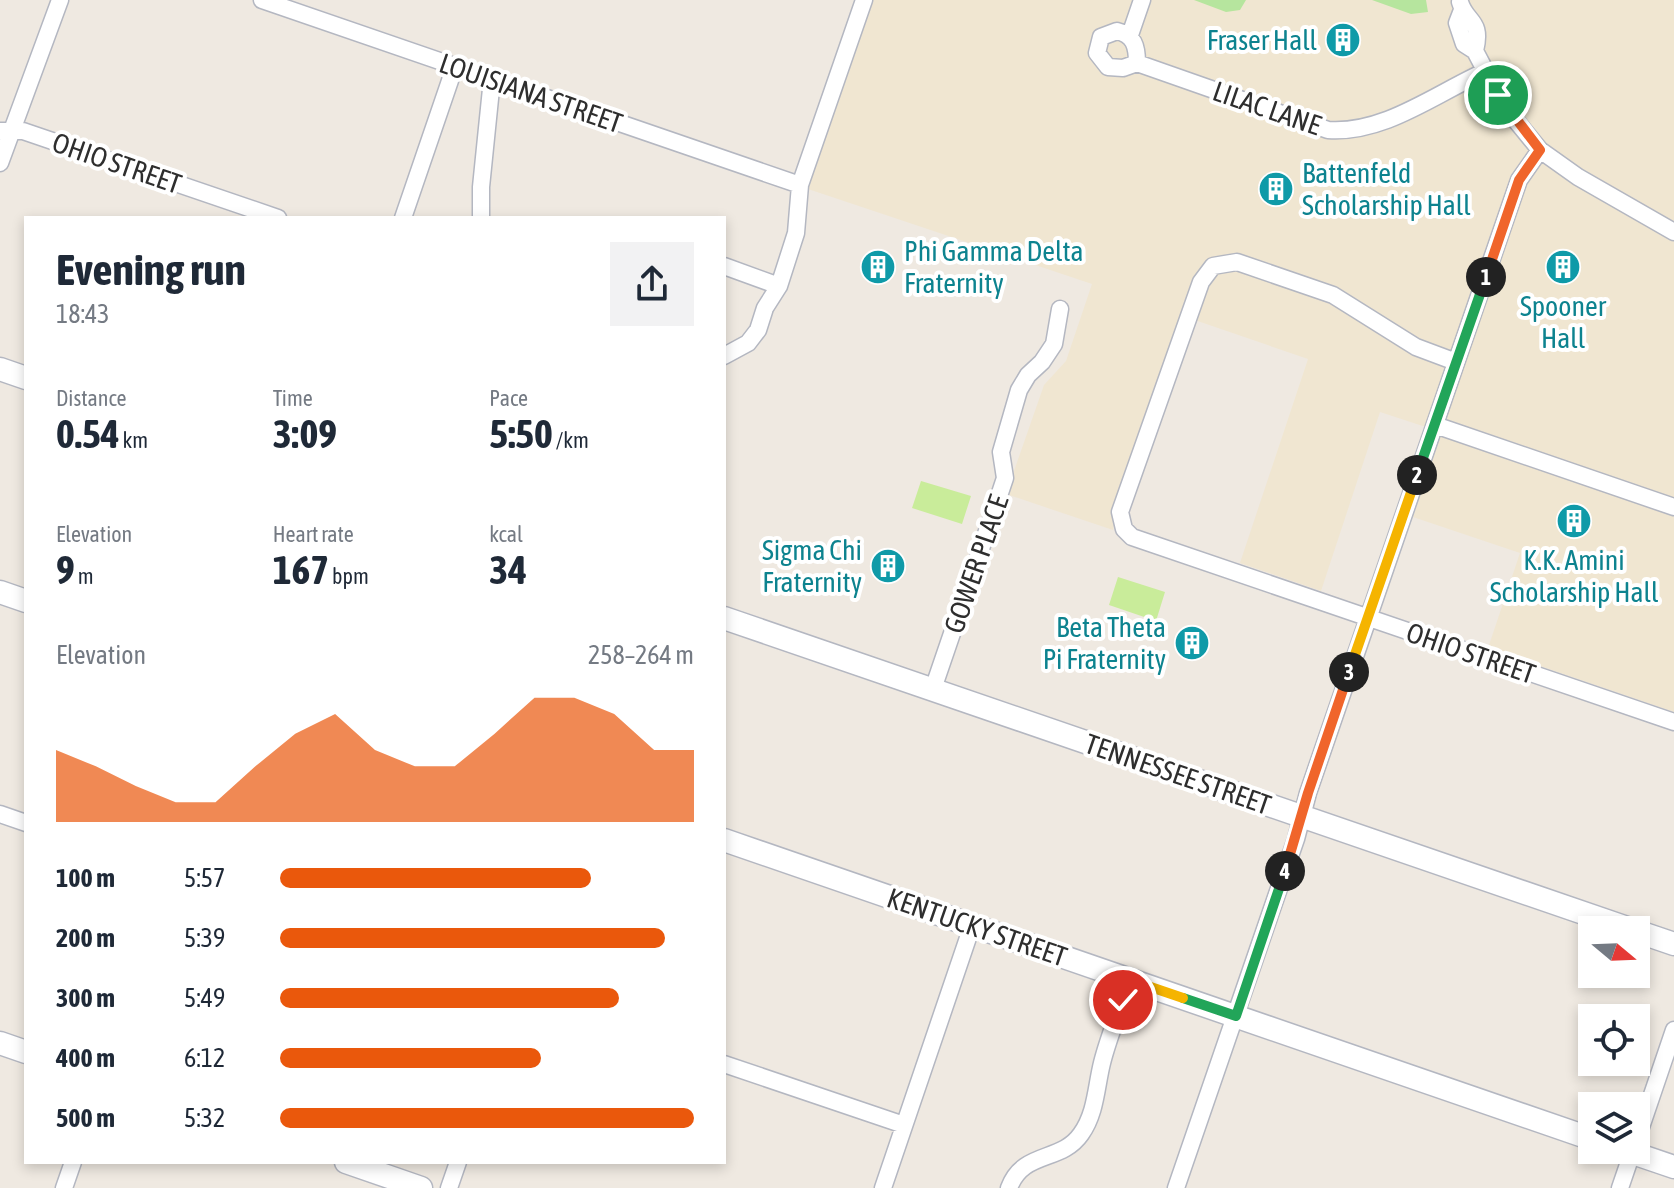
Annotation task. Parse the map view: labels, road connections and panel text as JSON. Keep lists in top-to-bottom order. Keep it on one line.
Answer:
{"streets":{"main road":["TENNESSEE STREET","KENTUCKY STREET"],"street":["LOUISIANA STREET","LILAC LANE","OHIO STREET","GOWER PLACE"]},"crossings":[["GOWER PLACE","TENNESSEE STREET"]],"places":{"building":["Fraser Hall","Battenfeld Scholarship Hall","Phi Gamma Delta Fraternity","Spooner Hall","K.K. Amini Scholarship Hall","Sigma Chi Fraternity","Beta Theta Pi Fraternity"]},"north":"right","page":{"heading":["Evening run","18:43"],"pins":["1","2","3","4"],"stats":[["Distance","0.54 km"],["Time","3:09"],["Pace","5:50 /km"],["Elevation","9 m"],["Heart rate","167 bpm"],["kcal","34"]],"chart":["Elevation","258–264 m"],"list":[{"name":"100 m","note":"5:57"},{"name":"200 m","note":"5:39"},{"name":"300 m","note":"5:49"},{"name":"400 m","note":"6:12"},{"name":"500 m","note":"5:32"}]}}
